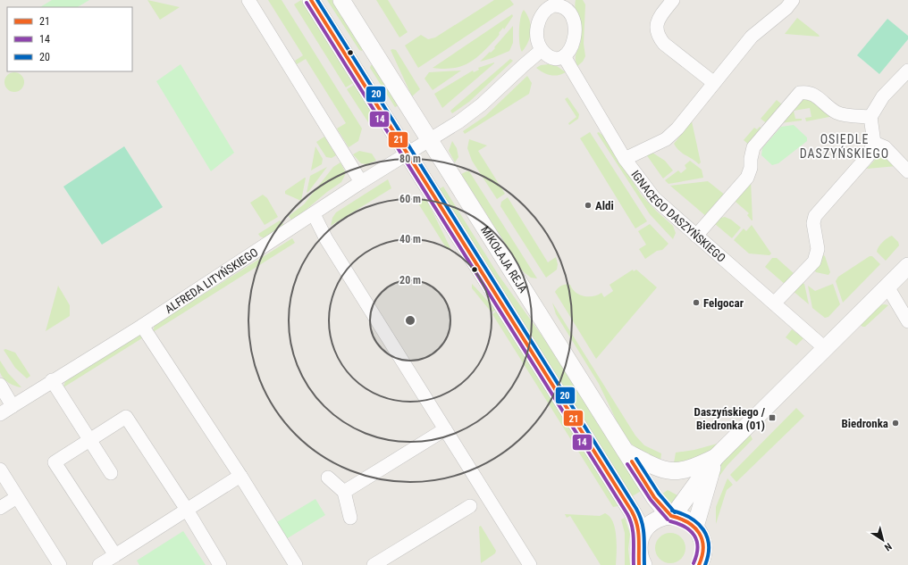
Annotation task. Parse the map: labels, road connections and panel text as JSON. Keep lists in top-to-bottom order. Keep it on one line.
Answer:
{"streets":{"street":["IGNACEGO DASZYŃSKIEGO","MIKOŁAJA REJA","ALFREDA LITYŃSKIEGO"]},"crossings":[["IGNACEGO DASZYŃSKIEGO","ALFREDA LITYŃSKIEGO"],["MIKOŁAJA REJA","ALFREDA LITYŃSKIEGO"]],"districts":["OSIEDLE DASZYŃSKIEGO"],"places":{"other":["Aldi","Felgocar","Biedronka"],"transit":["Daszyńskiego / Biedronka (01)"]},"lines":["transit line 21","transit line 20","transit line 14"],"legend":["21","14","20"],"north":"bottom right","rings":["80 m","60 m","40 m","20 m"]}
